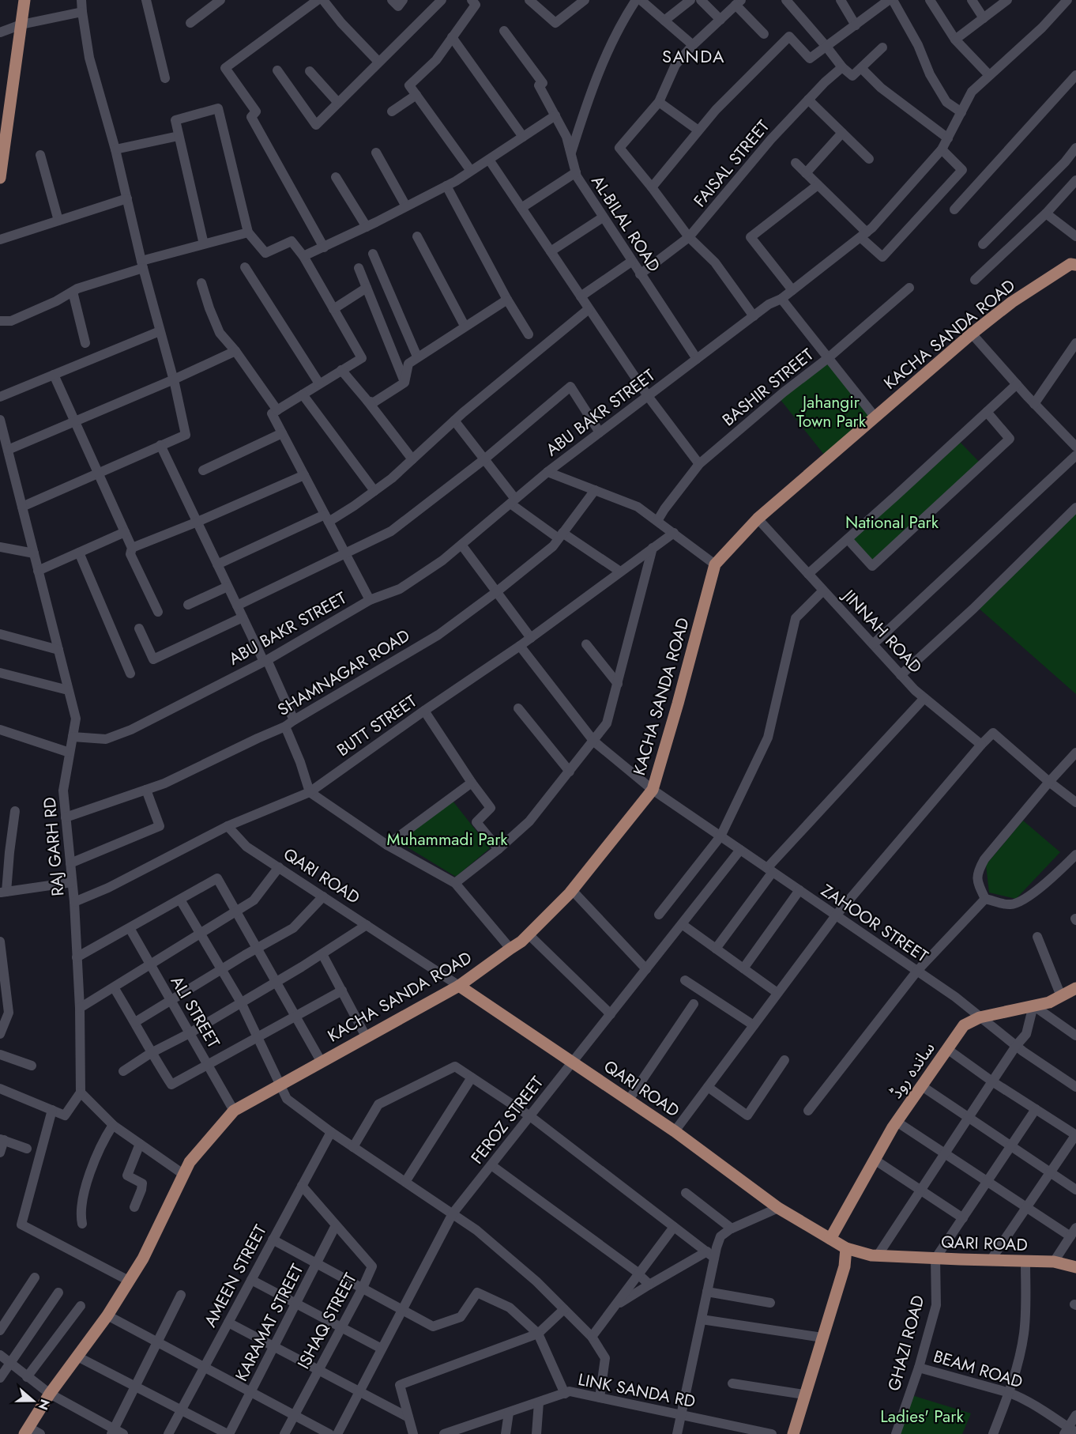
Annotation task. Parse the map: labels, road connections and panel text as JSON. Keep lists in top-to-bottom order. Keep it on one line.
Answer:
{"streets":{"main road":["KACHA SANDA ROAD","QARI ROAD","ساندہ روڈ"],"street":["FAISAL STREET","AL-BILAL ROAD","BASHIR STREET","ABU BAKR STREET","JINNAH ROAD","SHAMNAGAR ROAD","BUTT STREET","RAJ GARH RD","ZAHOOR STREET","ALI STREET","FEROZ STREET","AMEEN STREET","ISHAQ STREET","KARAMAT STREET","GHAZI ROAD","BEAM ROAD","LINK SANDA RD"]},"crossings":[["FAISAL STREET","AL-BILAL ROAD"],["AL-BILAL ROAD","ABU BAKR STREET"],["KACHA SANDA ROAD","JINNAH ROAD"],["KACHA SANDA ROAD","QARI ROAD"],["KACHA SANDA ROAD","ZAHOOR STREET"],["KACHA SANDA ROAD","ALI STREET"],["ABU BAKR STREET","RAJ GARH RD"],["SHAMNAGAR ROAD","RAJ GARH RD"],["BUTT STREET","RAJ GARH RD"],["BUTT STREET","QARI ROAD"],["BUTT STREET","ZAHOOR STREET"],["QARI ROAD","ساندہ روڈ"],["QARI ROAD","FEROZ STREET"],["QARI ROAD","GHAZI ROAD"],["ZAHOOR STREET","ساندہ روڈ"],["ZAHOOR STREET","FEROZ STREET"],["AMEEN STREET","ISHAQ STREET"],["ISHAQ STREET","KARAMAT STREET"],["GHAZI ROAD","BEAM ROAD"]],"districts":["SANDA"],"parks":["Jahangir Town Park","National Park","Muhammadi Park","Ladies' Park"],"north":"right"}
